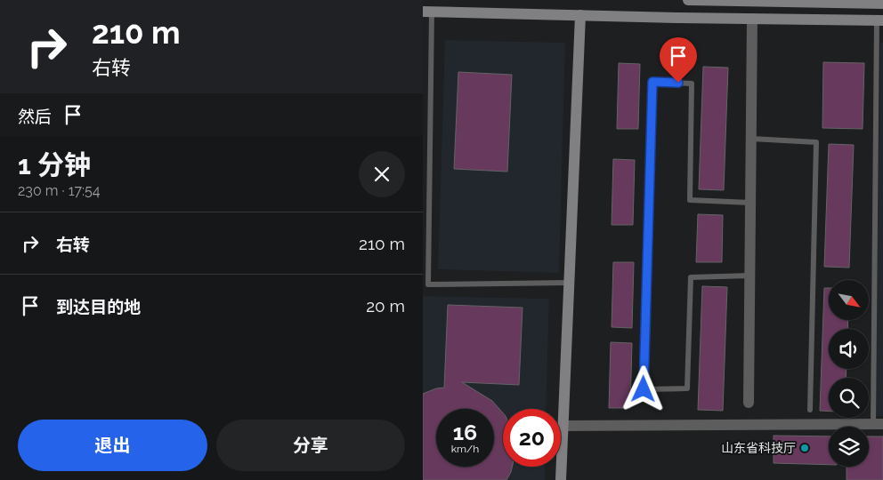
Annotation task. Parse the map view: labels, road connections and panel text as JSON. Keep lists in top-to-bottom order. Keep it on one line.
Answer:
{"places":["山东省科技厅"],"north":"bottom right","page":{"turn":["210 m","右转"],"then":"然后","heading":["1 分钟","230 m · 17:54"],"list":[{"name":"右转","value":"210 m"},{"name":"到达目的地","value":"20 m"}],"speed":"16 km/h","limit":"20","buttons":["退出","分享"]}}
